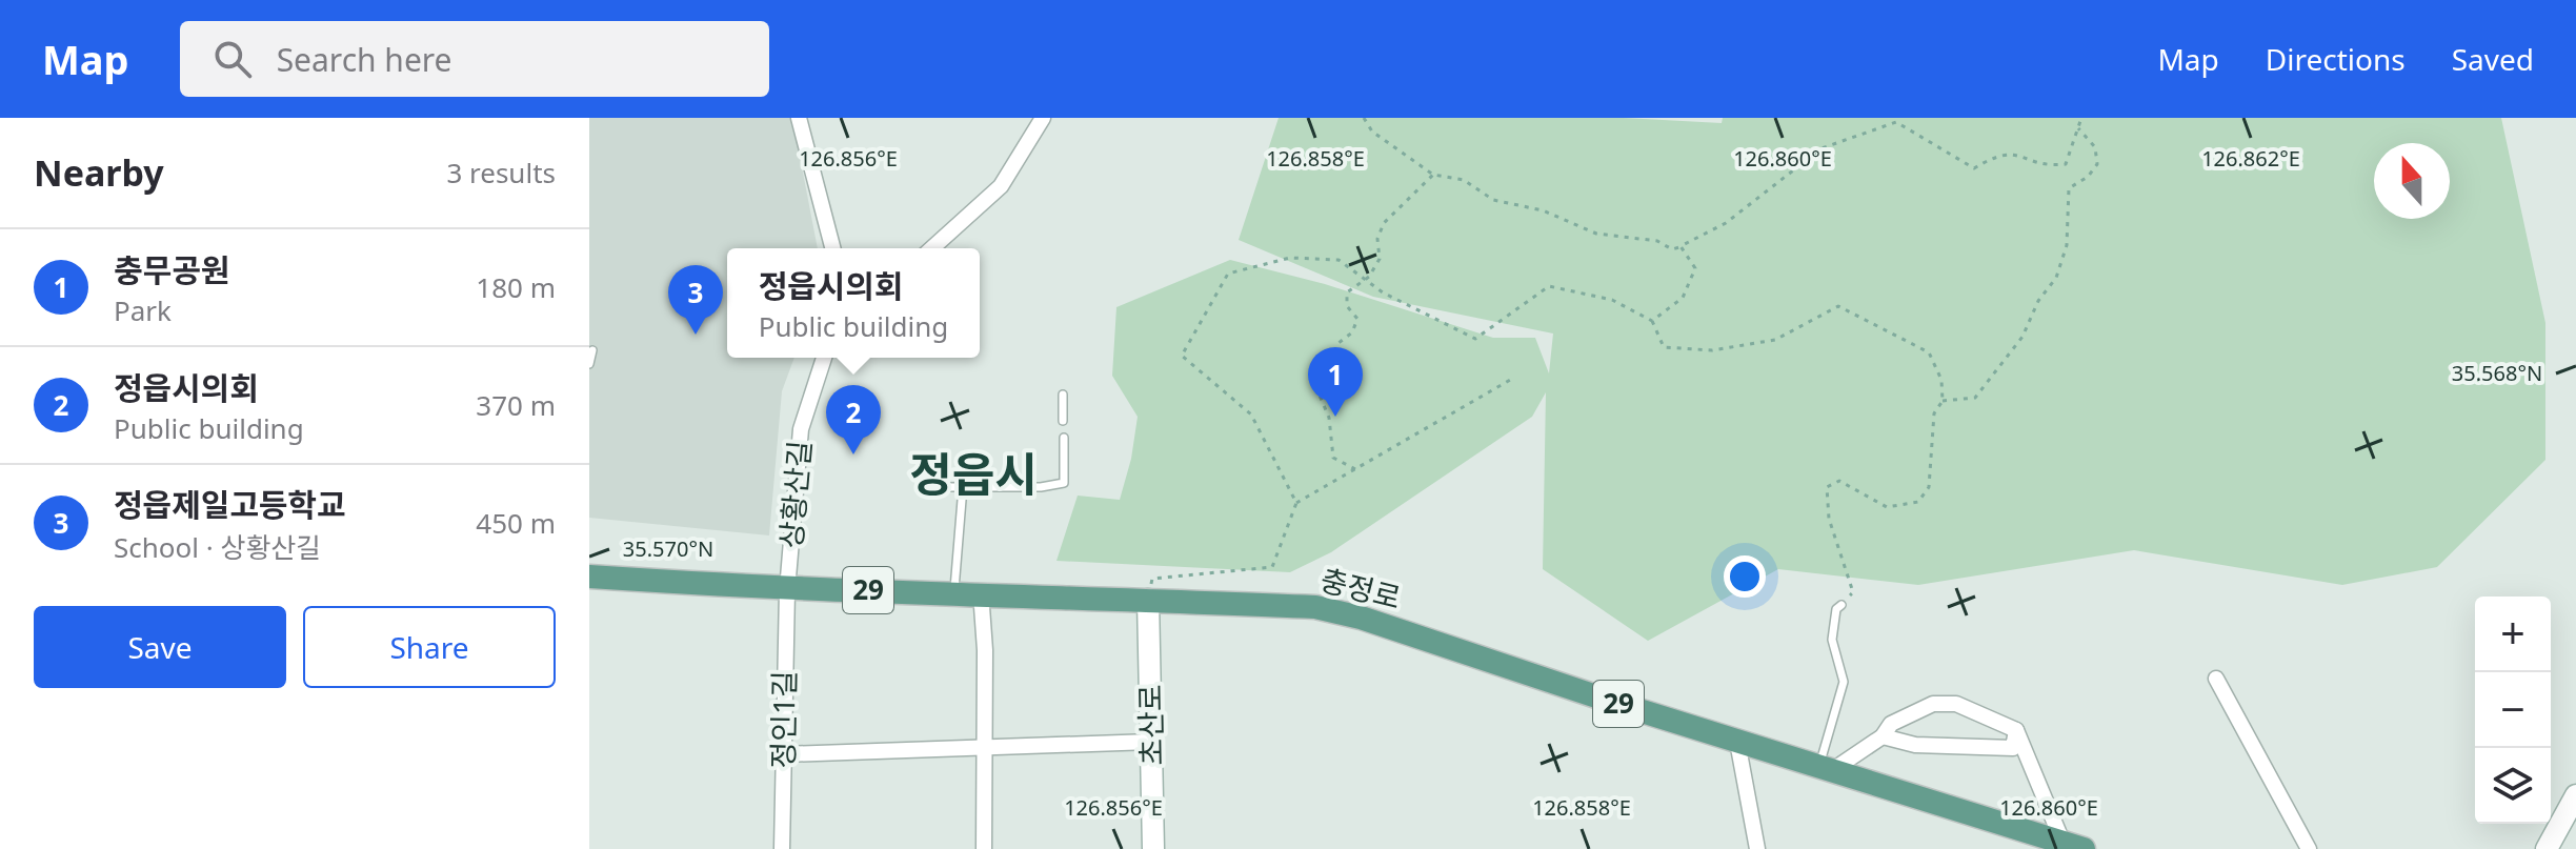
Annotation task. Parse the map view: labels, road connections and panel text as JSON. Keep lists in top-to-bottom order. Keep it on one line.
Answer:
{"streets":{"main road":["충정로","29"],"street":["상황산길","정인1길","초산로"]},"crossings":[["상황산길","충정로"],["상황산길","정인1길"],["충정로","정인1길"],["충정로","초산로"]],"districts":["정읍시"],"north":"top","page":{"header":"Map","search":"Search here","nav":["Map","Directions","Saved"],"heading":["Nearby","3 results"],"list":[{"mark":"1","name":"충무공원","note":"Park","value":"180 m"},{"mark":"2","name":"정읍시의회","note":"Public building","value":"370 m"},{"mark":"3","name":"정읍제일고등학교","note":"School · 상황산길","value":"450 m"}],"popup":["정읍시의회","Public building"],"pins":["3","1","2"],"buttons":["Save","Share"],"map_buttons":["+","−"]},"coordinates":["126.860°E","126.856°E","126.858°E","126.862°E","35.568°N","35.570°N"]}
